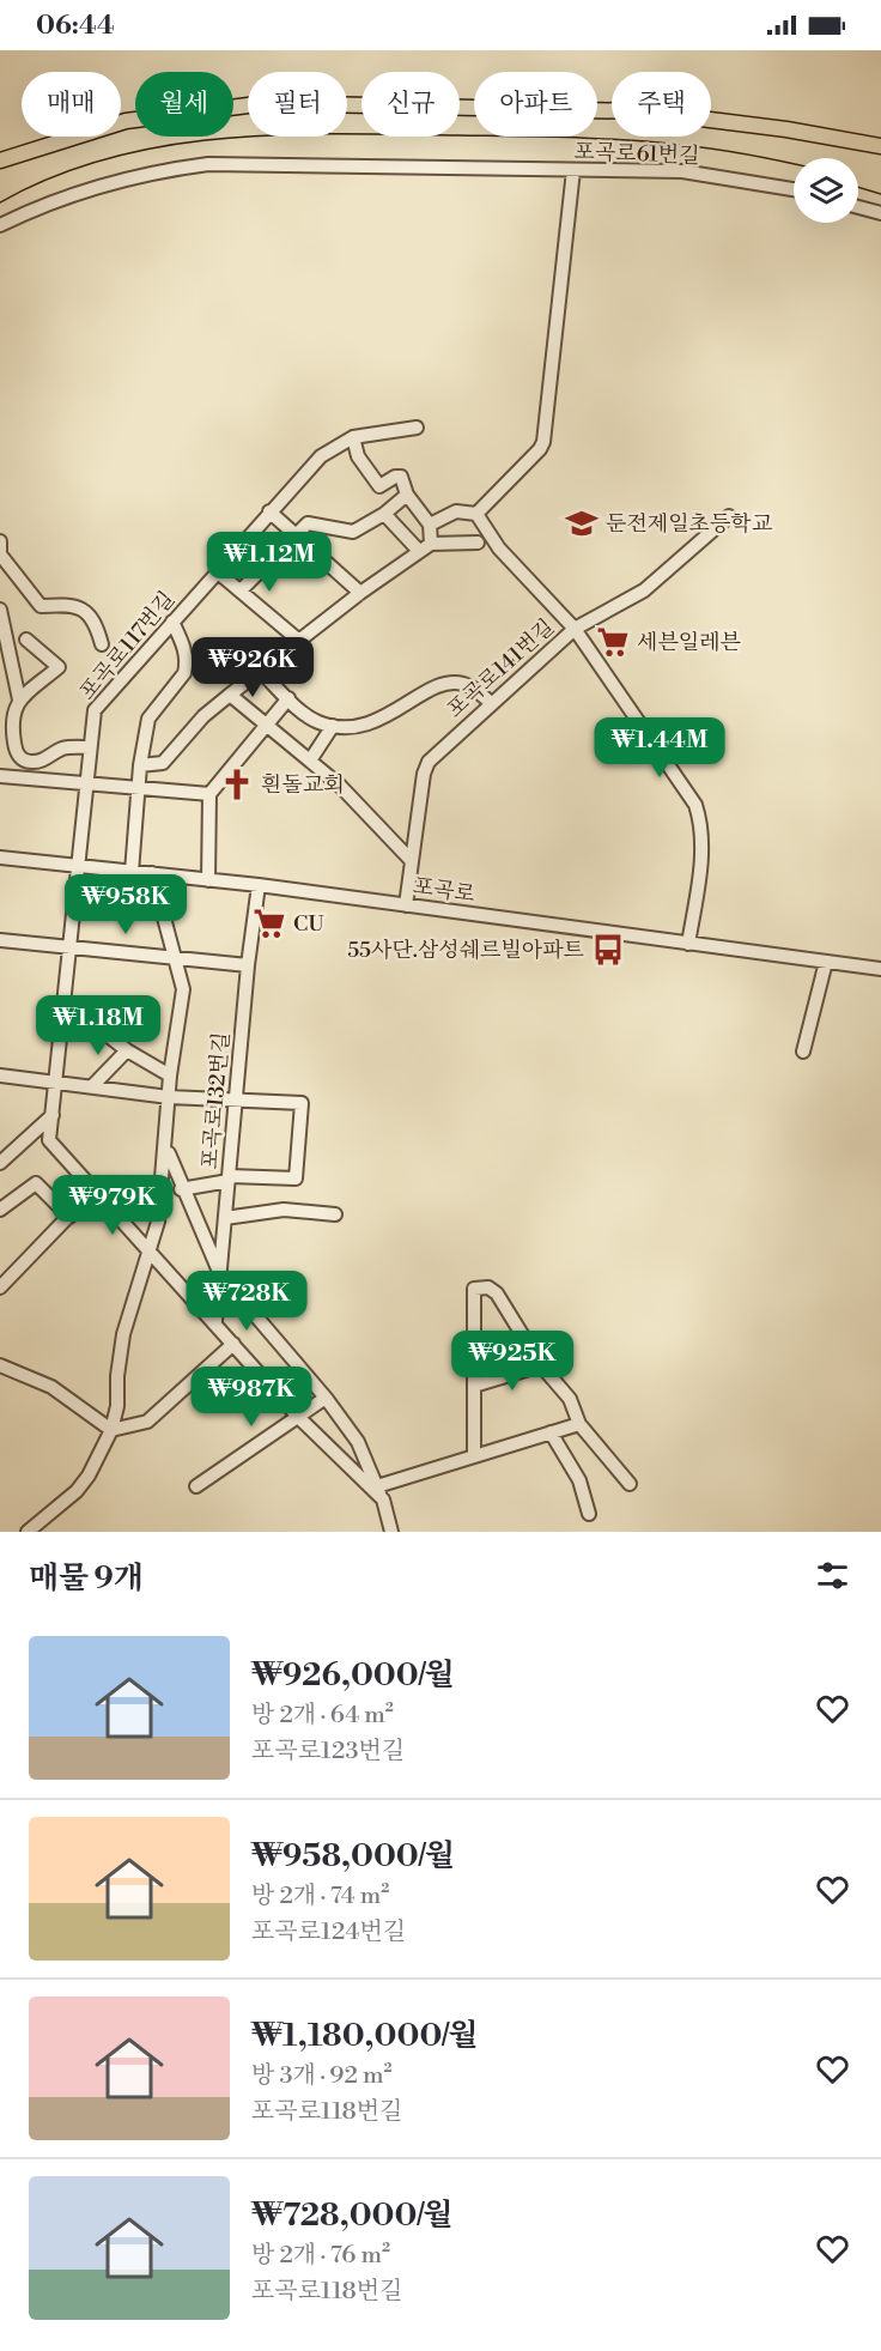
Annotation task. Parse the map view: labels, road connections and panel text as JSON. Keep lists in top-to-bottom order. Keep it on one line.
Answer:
{"streets":{"street":["포곡로61번길","포곡로117번길","포곡로141번길","포곡로","포곡로132번길"]},"crossings":[["포곡로117번길","포곡로"],["포곡로141번길","포곡로"],["포곡로","포곡로132번길"]],"places":{"school or university":["둔전제일초등학교"],"supermarket":["세븐일레븐","CU"],"church":["흰돌교회"],"bus stop":["55사단.삼성쉐르빌아파트"]},"page":{"status":"06:44","chip":["매매","월세","필터","신규","아파트","주택"],"price":["₩1.12M","₩926K","₩1.44M","₩958K","₩1.18M","₩979K","₩728K","₩925K","₩987K"],"heading":"매물 9개","list":[{"name":"₩926,000/월","note":"방 2개 · 64 m² · 포곡로123번길"},{"name":"₩958,000/월","note":"방 2개 · 74 m² · 포곡로124번길"},{"name":"₩1,180,000/월","note":"방 3개 · 92 m² · 포곡로118번길"},{"name":"₩728,000/월","note":"방 2개 · 76 m² · 포곡로118번길"}]}}
